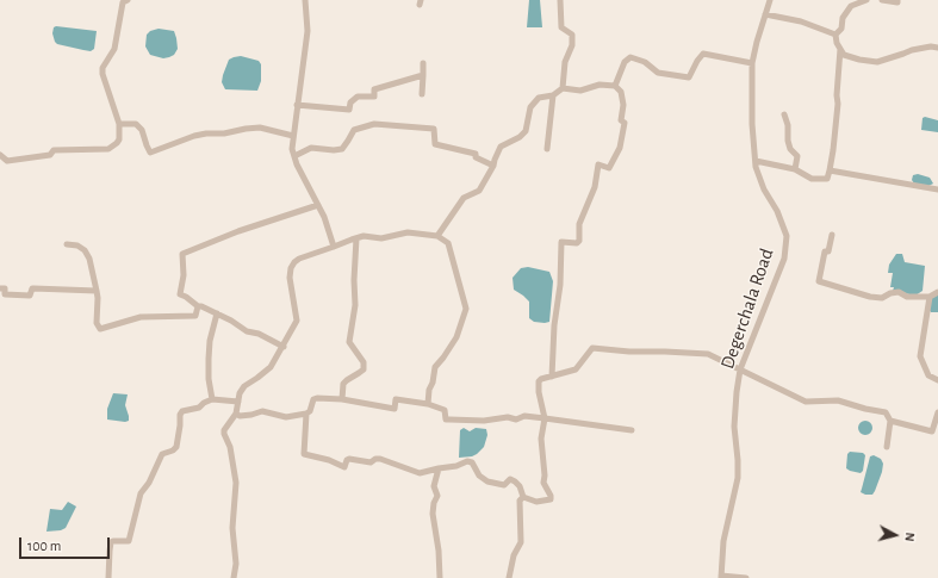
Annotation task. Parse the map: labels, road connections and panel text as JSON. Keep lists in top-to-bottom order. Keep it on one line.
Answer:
{"streets":{"street":["Degerchala Road"]},"scale_bar":"100 m","north":"right"}
